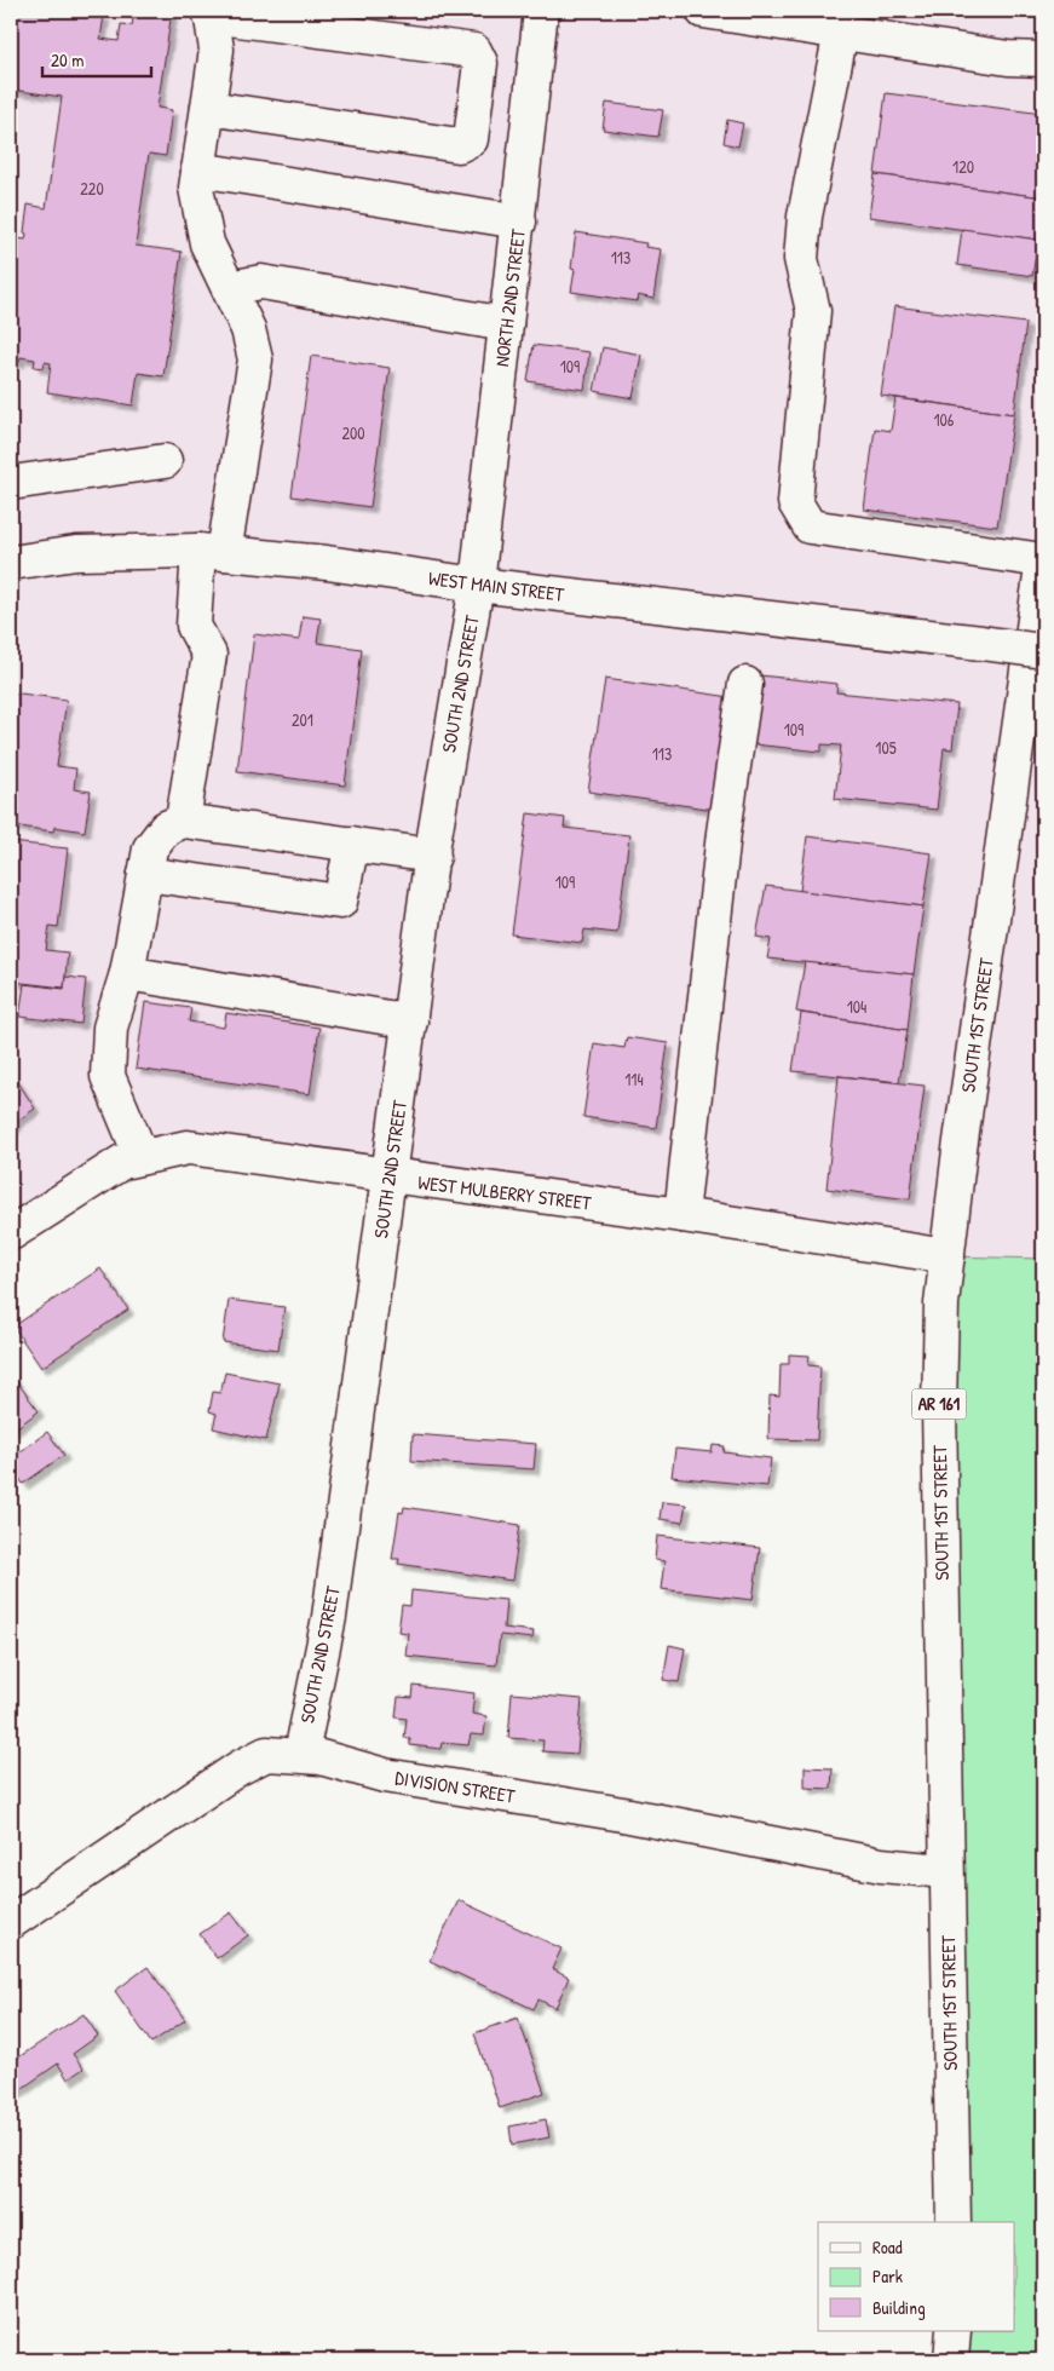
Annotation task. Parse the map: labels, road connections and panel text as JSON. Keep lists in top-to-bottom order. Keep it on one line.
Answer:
{"streets":{"street":["NORTH 2ND STREET","WEST MAIN STREET","SOUTH 2ND STREET","SOUTH 1ST STREET","WEST MULBERRY STREET","AR 161","DIVISION STREET"]},"crossings":[["NORTH 2ND STREET","WEST MAIN STREET"],["NORTH 2ND STREET","SOUTH 2ND STREET"],["WEST MAIN STREET","SOUTH 2ND STREET"],["SOUTH 2ND STREET","WEST MULBERRY STREET"],["SOUTH 2ND STREET","DIVISION STREET"],["SOUTH 1ST STREET","WEST MULBERRY STREET"],["SOUTH 1ST STREET","DIVISION STREET"]],"house_numbers":["120","220","113","109","106","200","201","109","105","113","109","104","114"],"legend":["Road","Park","Building"],"scale_bar":"20 m"}
